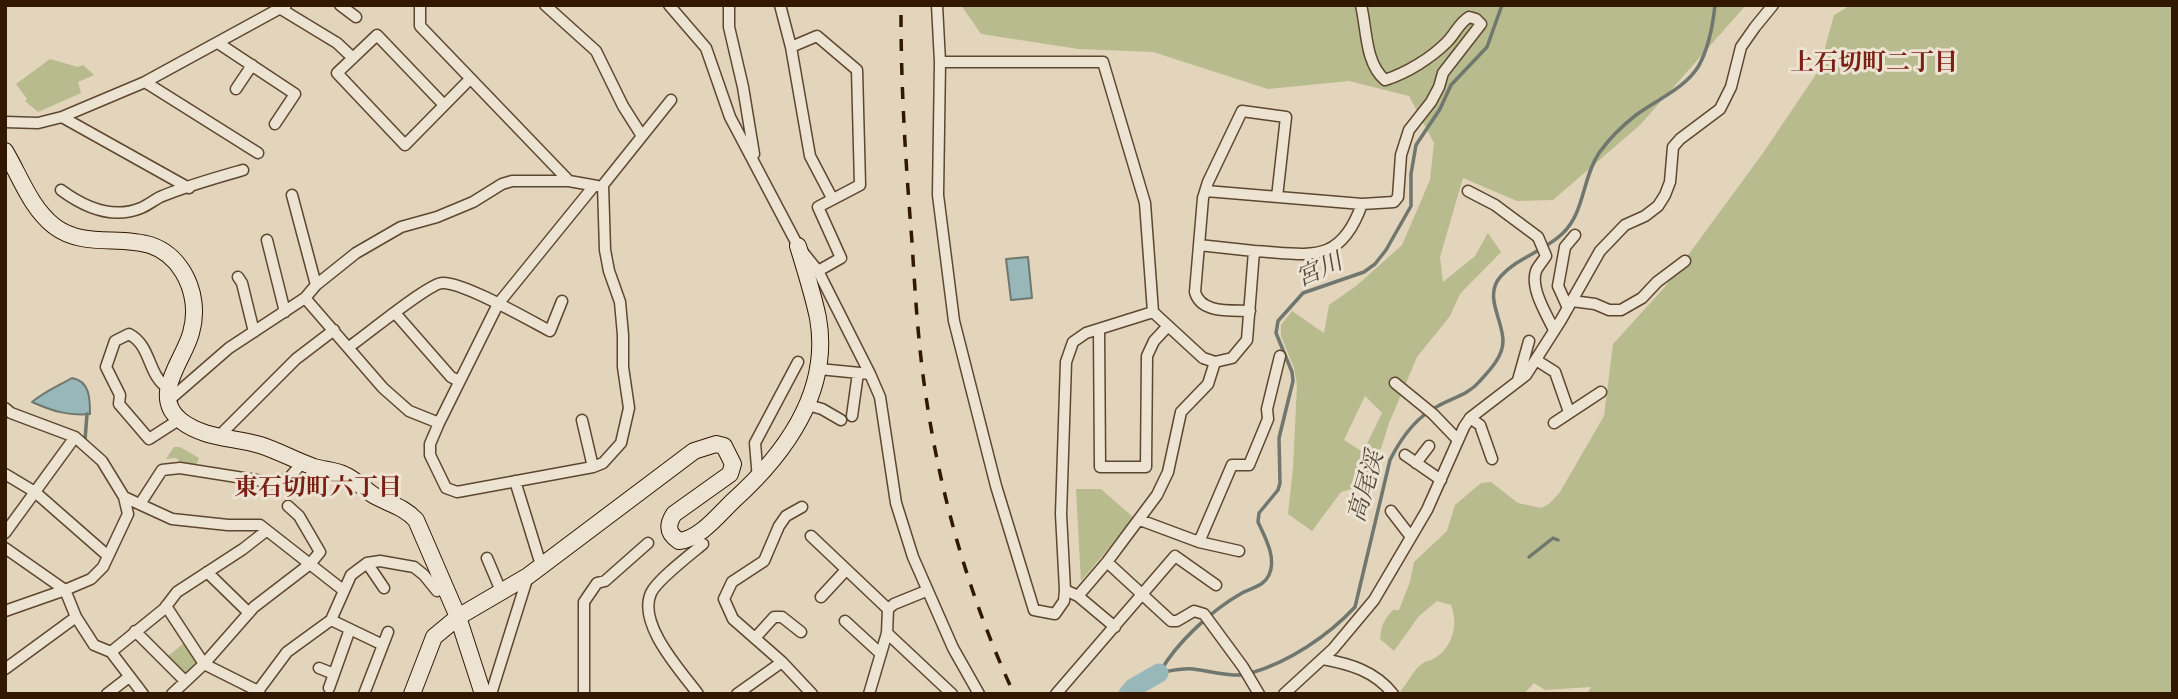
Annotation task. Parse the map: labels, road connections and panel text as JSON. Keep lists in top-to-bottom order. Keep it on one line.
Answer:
{"districts":["上石切町二丁目","東石切町六丁目"],"water":["宮川","高尾渓"]}
